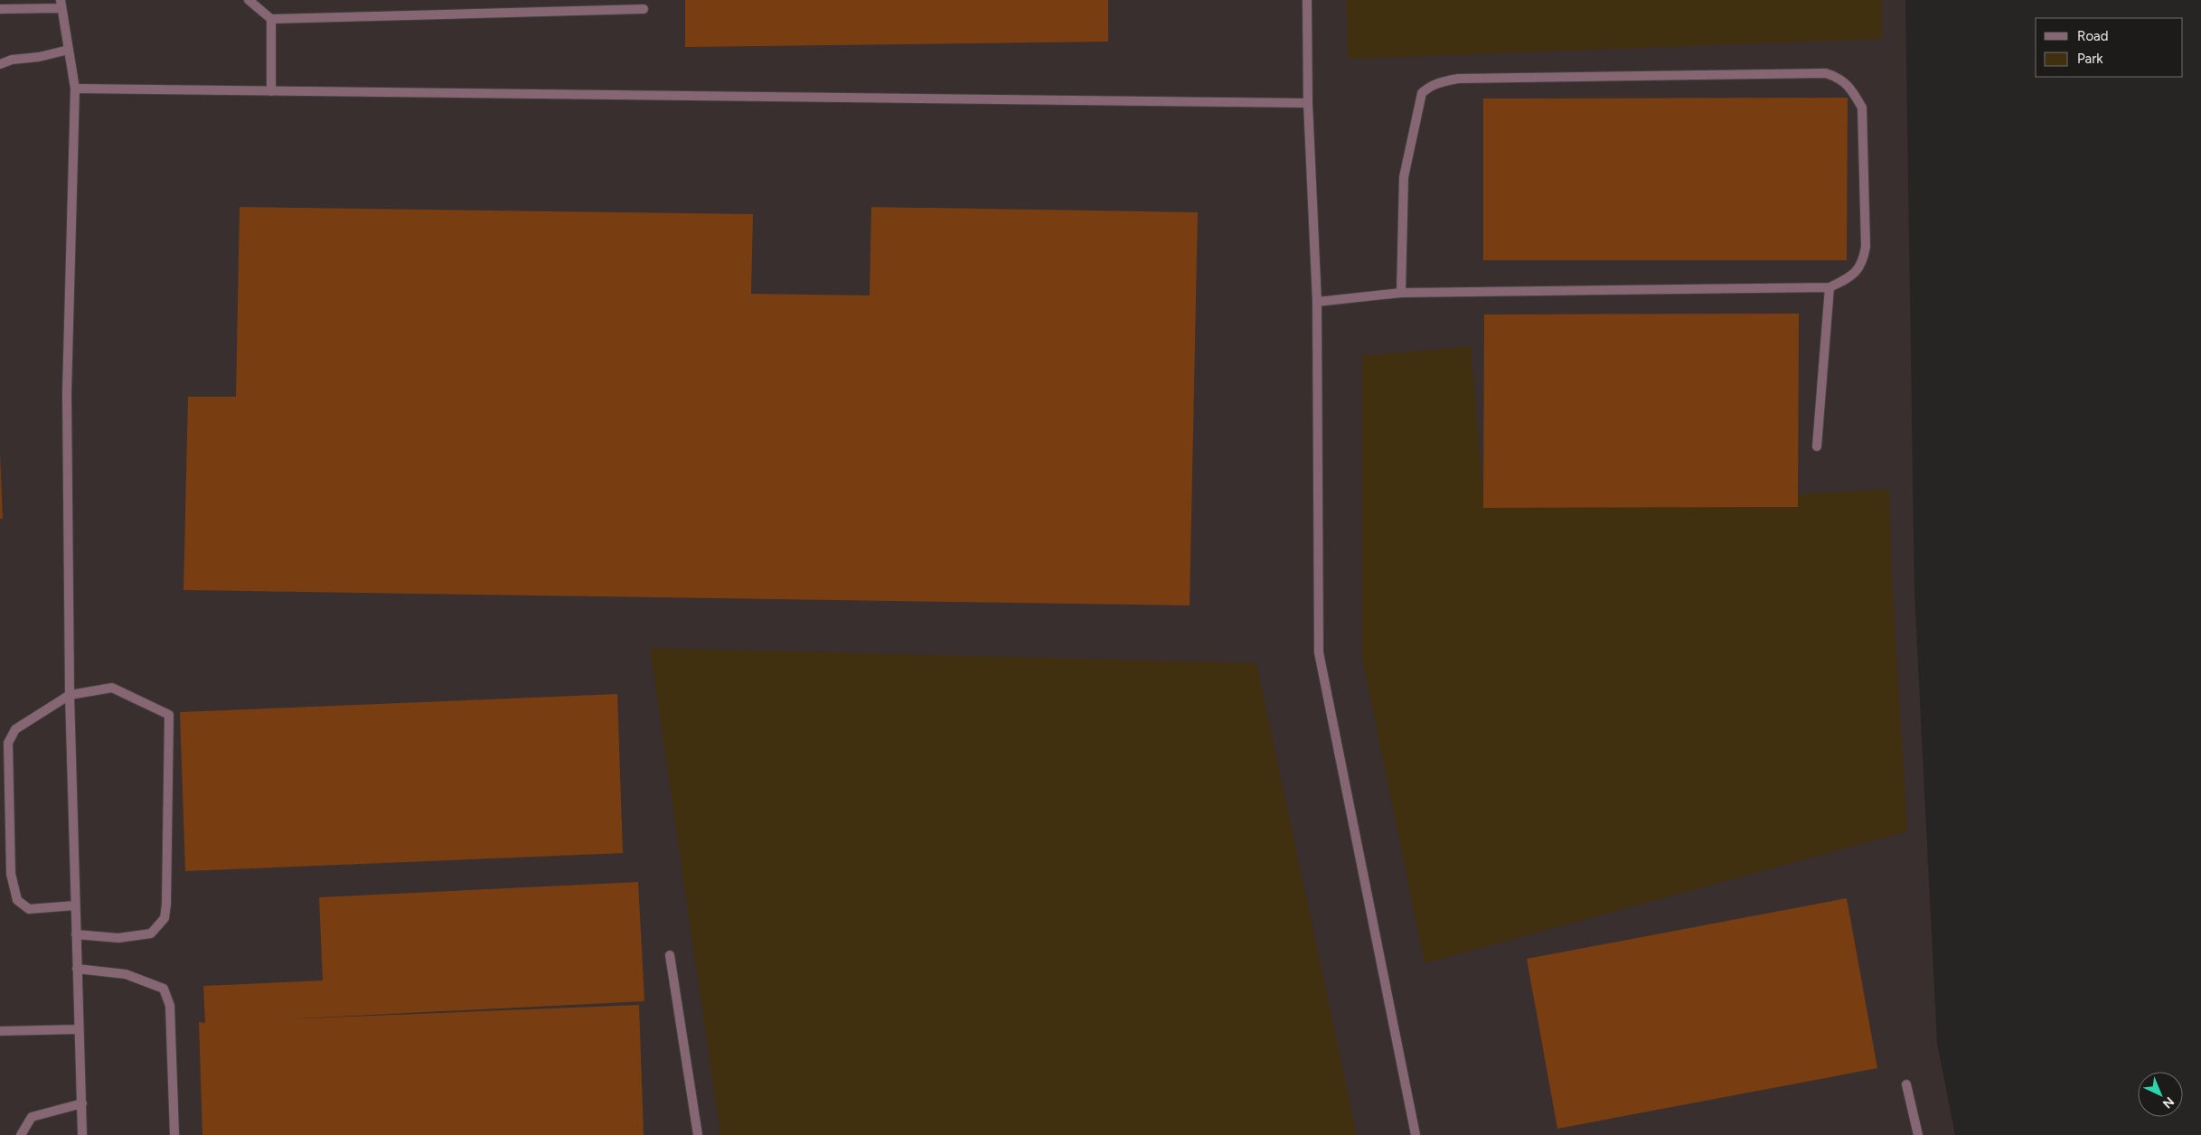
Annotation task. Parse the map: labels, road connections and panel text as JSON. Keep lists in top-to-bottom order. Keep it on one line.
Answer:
{"legend":["Road","Park"],"north":"bottom right"}
